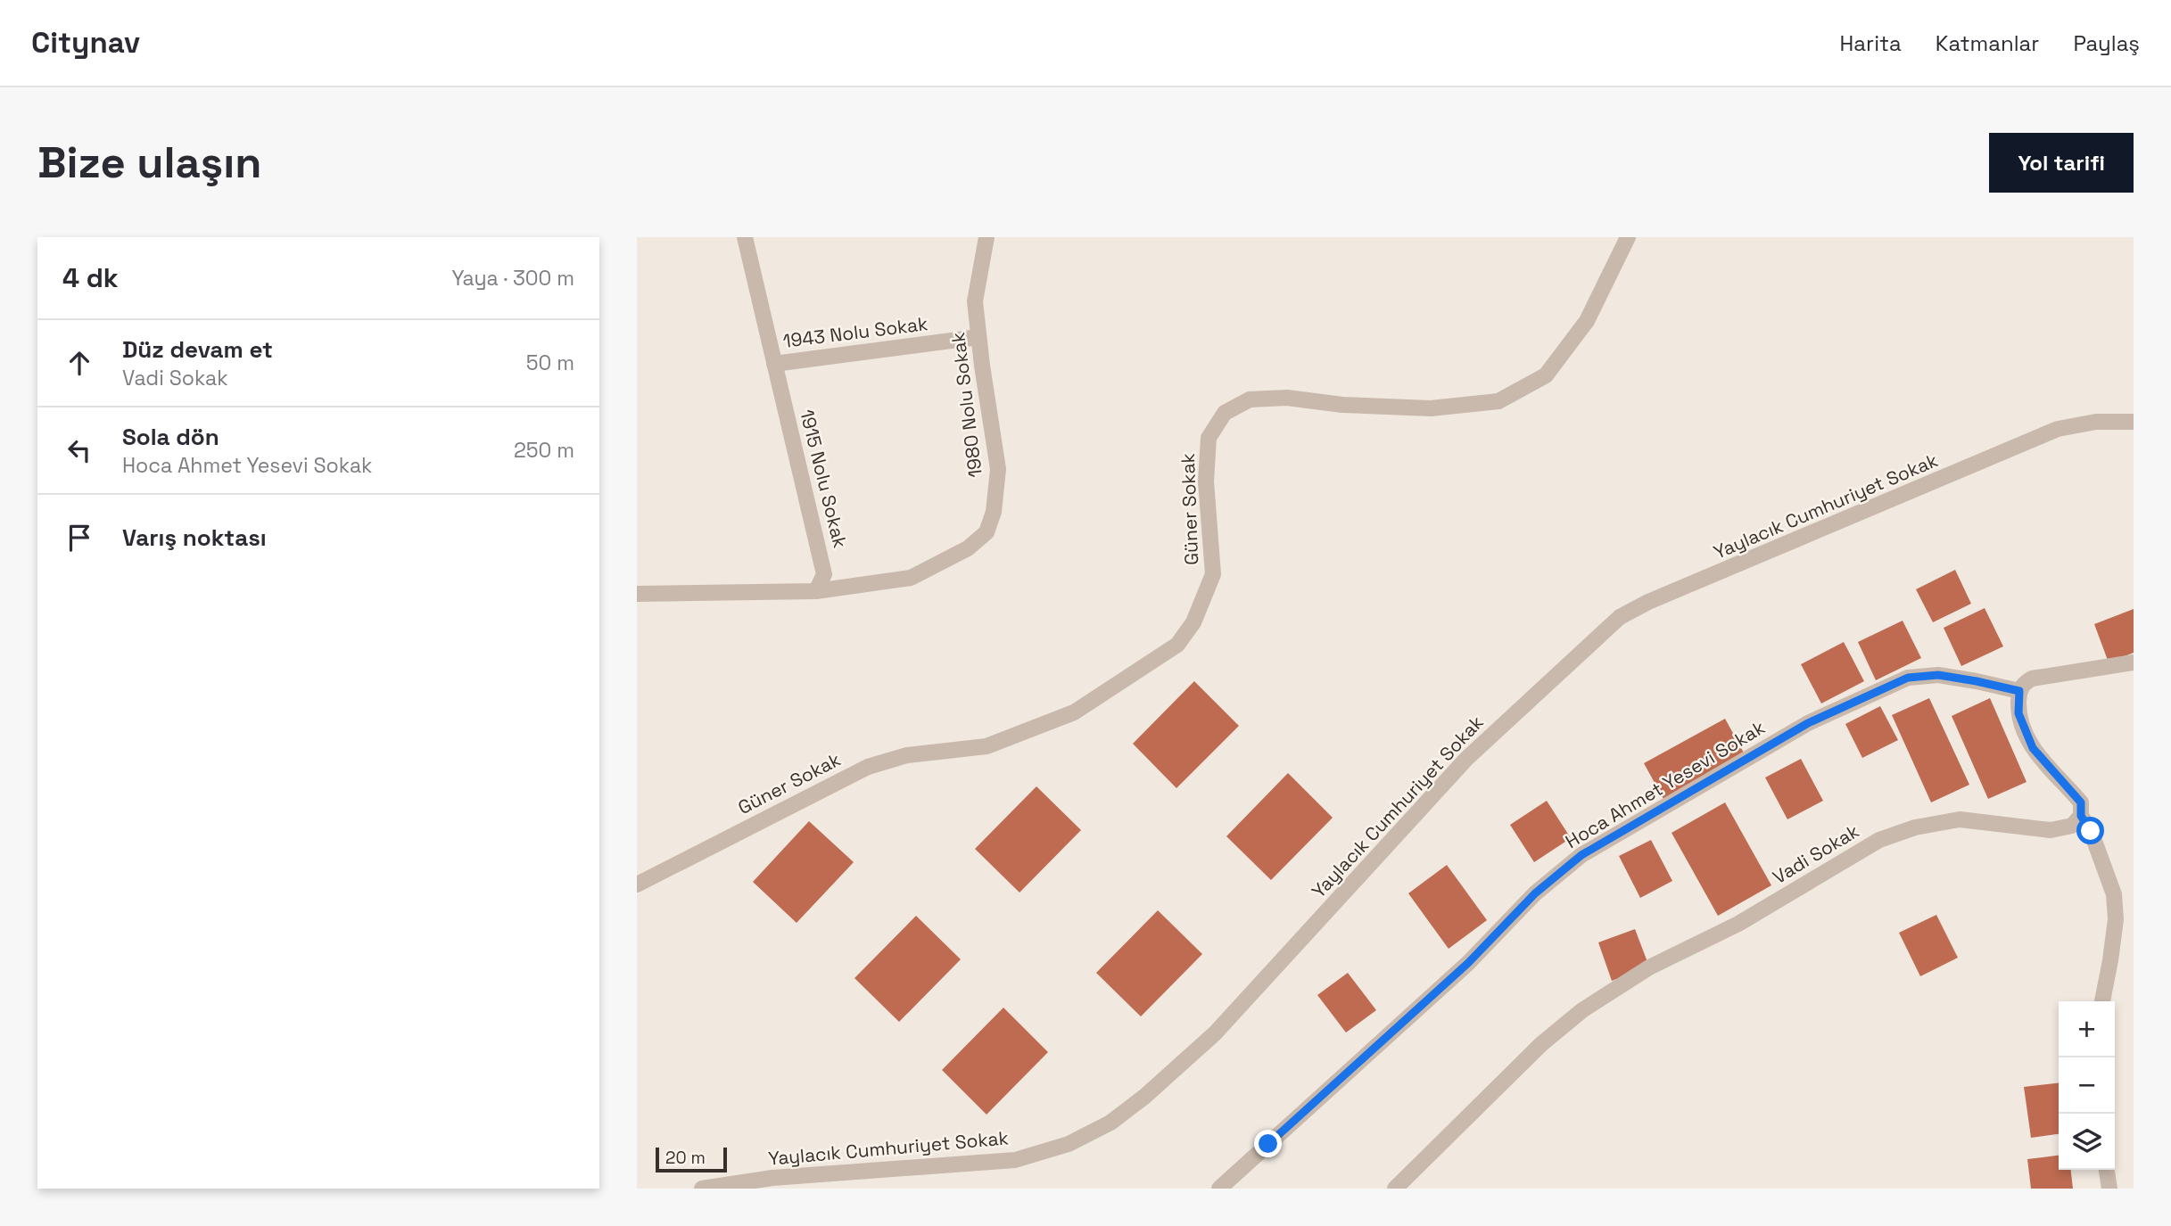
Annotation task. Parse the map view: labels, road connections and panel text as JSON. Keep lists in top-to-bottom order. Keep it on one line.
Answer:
{"streets":{"street":["1943 Nolu Sokak","1980 Nolu Sokak","1915 Nolu Sokak","Yaylacık Cumhuriyet Sokak","Güner Sokak","Hoca Ahmet Yesevi Sokak","Vadi Sokak"]},"crossings":[["1943 Nolu Sokak","1980 Nolu Sokak"],["1943 Nolu Sokak","1915 Nolu Sokak"],["1980 Nolu Sokak","1915 Nolu Sokak"]],"scale_bar":"20 m","page":{"header":"Citynav","nav":["Harita","Katmanlar","Paylaş"],"buttons":"Yol tarifi","title":"Bize ulaşın","heading":["4 dk","Yaya · 300 m"],"list":[["Düz devam et","Vadi Sokak","50 m"],["Sola dön","Hoca Ahmet Yesevi Sokak","250 m"],"Varış noktası"],"map_buttons":["+","−"],"scale":"20 m"}}
